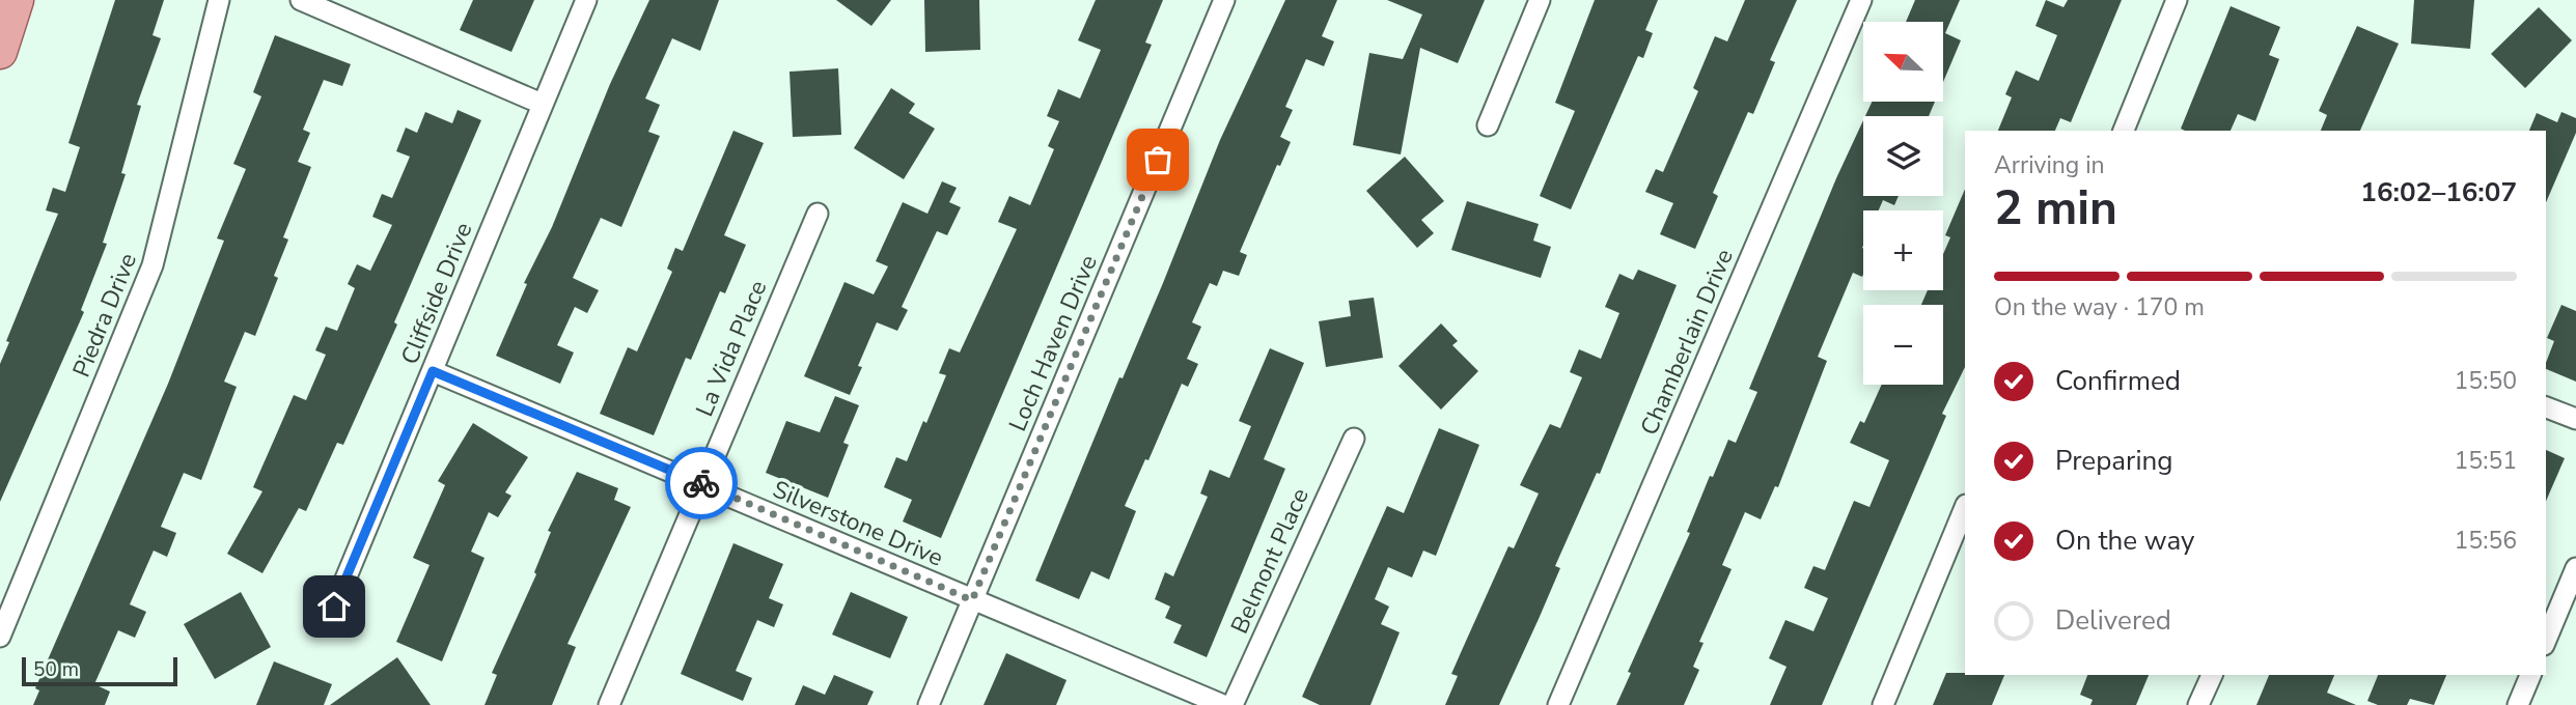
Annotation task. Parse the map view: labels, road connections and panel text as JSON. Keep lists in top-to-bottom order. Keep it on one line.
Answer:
{"streets":{"street":["Cliffside Drive","Piedra Drive","Chamberlain Drive","Loch Haven Drive","La Vida Place","Silverstone Drive","Belmont Place"]},"crossings":[["Cliffside Drive","Silverstone Drive"],["Loch Haven Drive","Silverstone Drive"],["La Vida Place","Silverstone Drive"]],"scale_bar":"50 m","north":"top left","page":{"map_buttons":["+","−"],"heading":["2 min","Arriving in","16:02–16:07"],"bar":"On the way · 170 m","list":[["Confirmed","15:50"],["Preparing","15:51"],["On the way","15:56"],"Delivered"],"scale":"50 m"}}
